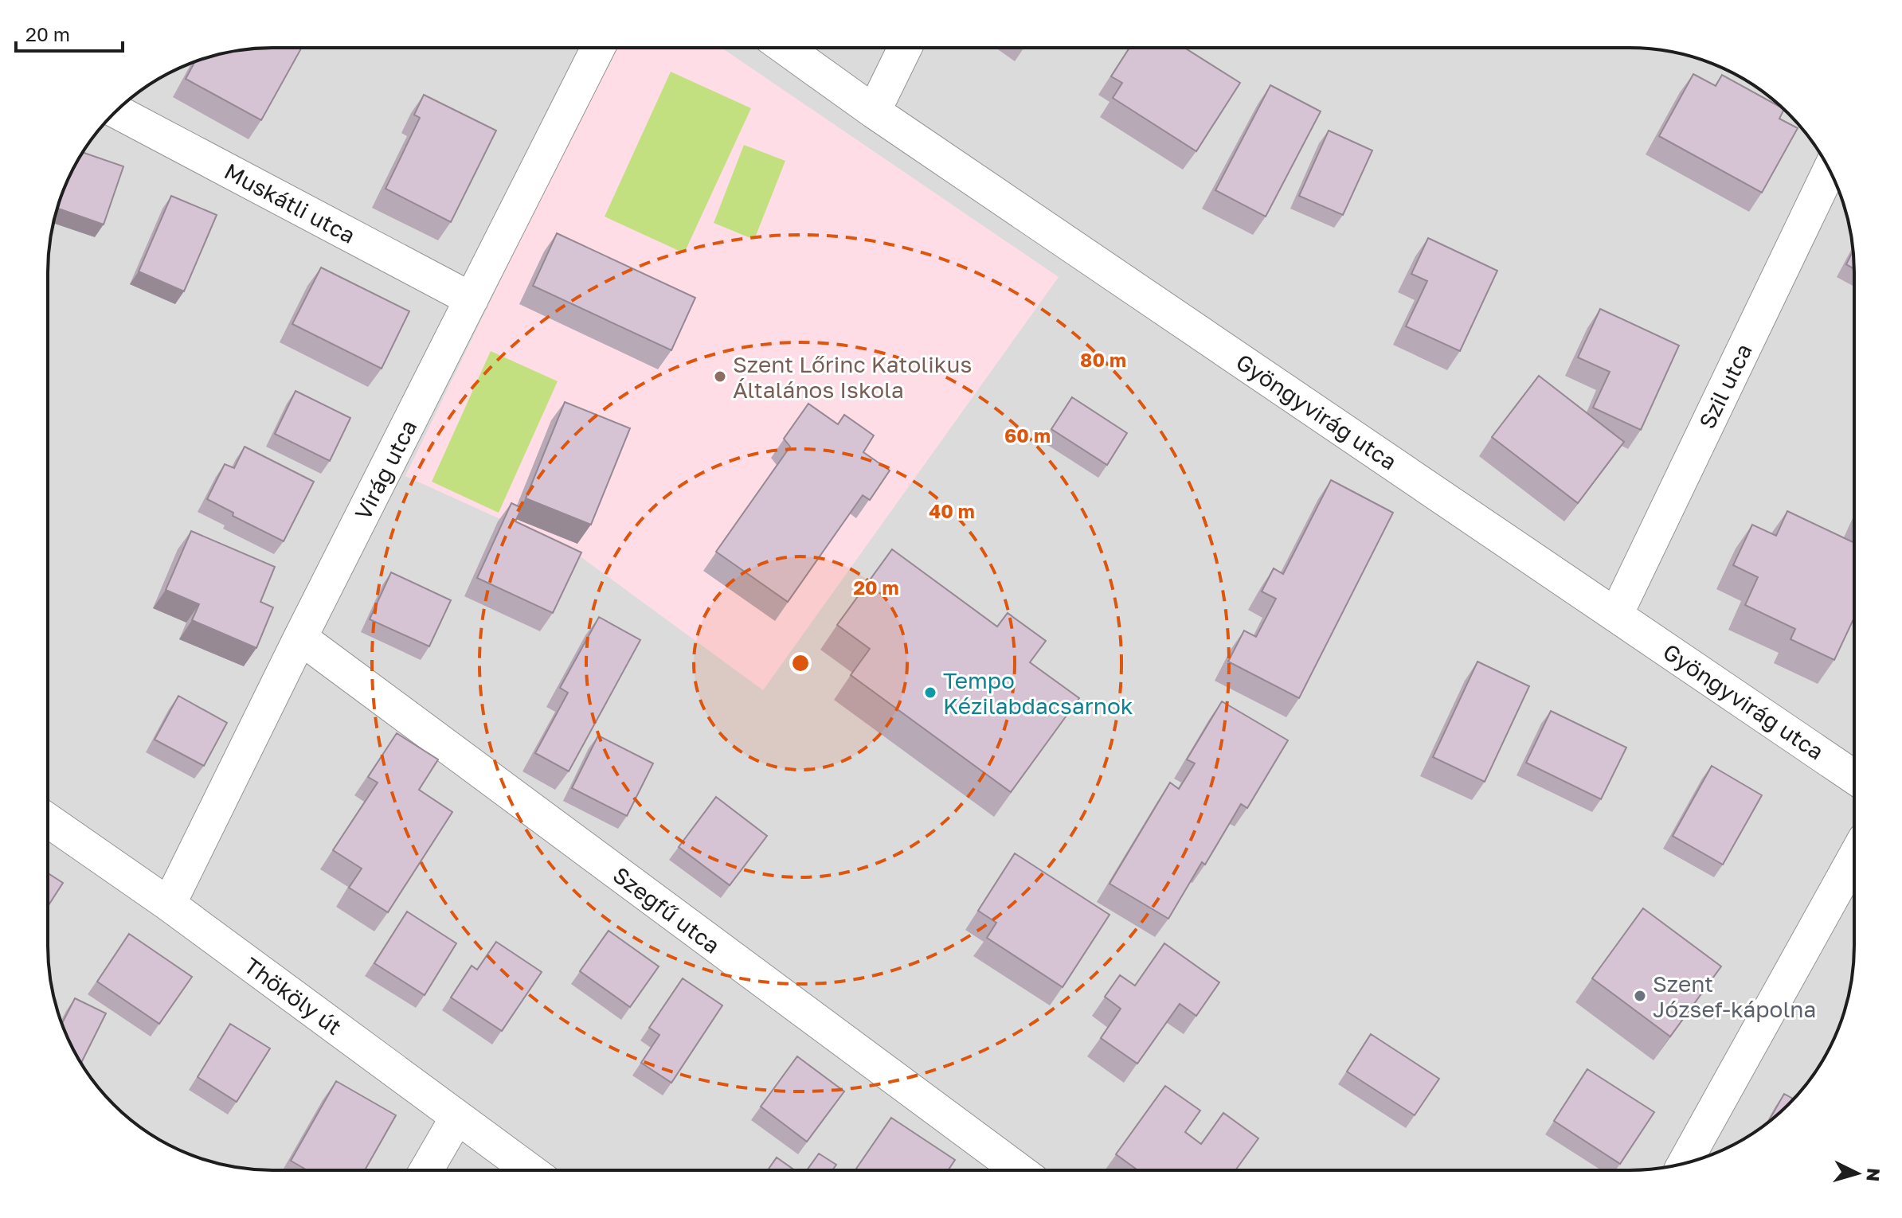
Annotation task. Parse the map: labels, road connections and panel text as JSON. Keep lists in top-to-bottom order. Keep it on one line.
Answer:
{"streets":{"street":["Muskátli utca","Szil utca","Gyöngyvirág utca","Virág utca","Szegfű utca","Thököly út"]},"crossings":[["Muskátli utca","Virág utca"],["Szil utca","Gyöngyvirág utca"],["Virág utca","Szegfű utca"],["Virág utca","Thököly út"]],"places":["Szent Lőrinc Katolikus Általános Iskola","Tempo Kézilabdacsarnok","Szent József-kápolna"],"scale_bar":"20 m","north":"right","rings":["80 m","60 m","40 m","20 m"]}
